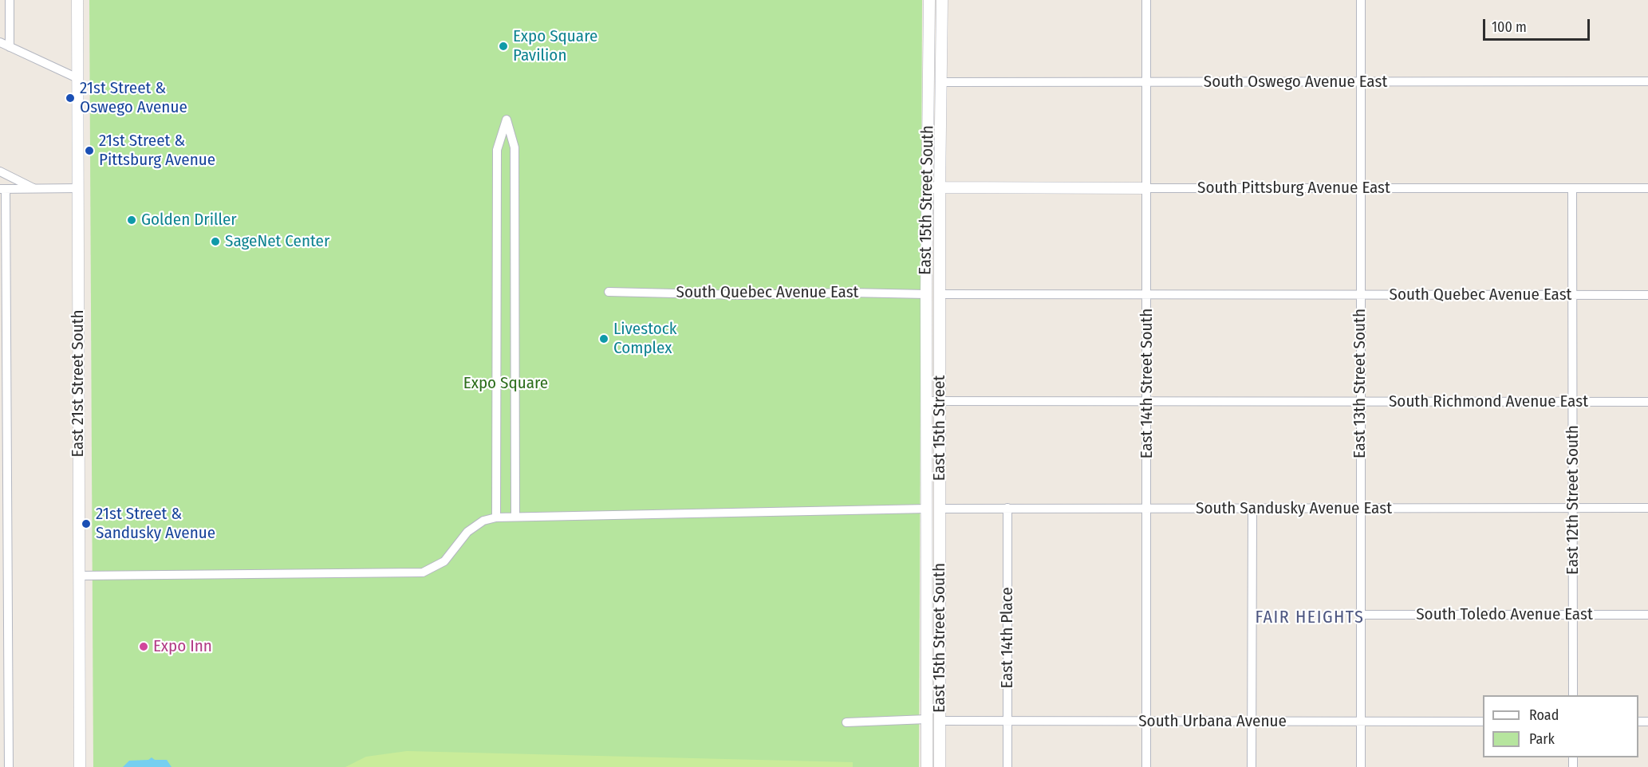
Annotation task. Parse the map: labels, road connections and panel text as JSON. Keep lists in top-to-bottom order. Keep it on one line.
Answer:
{"streets":{"main road":["South Pittsburg Avenue East","East 15th Street South","East 21st Street South","East 15th Street"],"street":["South Oswego Avenue East","South Quebec Avenue East","East 14th Street South","East 13th Street South","South Richmond Avenue East","East 12th Street South","South Sandusky Avenue East","South Toledo Avenue East","East 14th Place","South Urbana Avenue"]},"crossings":[["South Oswego Avenue East","East 15th Street South"],["South Oswego Avenue East","East 14th Street South"],["South Oswego Avenue East","East 13th Street South"],["South Pittsburg Avenue East","East 15th Street South"],["South Pittsburg Avenue East","East 14th Street South"],["South Pittsburg Avenue East","East 13th Street South"],["South Pittsburg Avenue East","East 12th Street South"],["East 15th Street South","South Quebec Avenue East"],["East 15th Street South","South Richmond Avenue East"],["East 15th Street South","East 15th Street"],["East 15th Street South","South Sandusky Avenue East"],["East 15th Street South","South Urbana Avenue"],["South Quebec Avenue East","East 14th Street South"],["South Quebec Avenue East","East 13th Street South"],["South Quebec Avenue East","East 12th Street South"],["East 14th Street South","South Richmond Avenue East"],["East 14th Street South","South Sandusky Avenue East"],["East 14th Street South","South Urbana Avenue"],["East 13th Street South","South Richmond Avenue East"],["East 13th Street South","South Sandusky Avenue East"],["East 13th Street South","South Toledo Avenue East"],["East 13th Street South","South Urbana Avenue"],["South Richmond Avenue East","East 15th Street"],["South Richmond Avenue East","East 12th Street South"],["East 15th Street","South Sandusky Avenue East"],["East 12th Street South","South Sandusky Avenue East"],["East 12th Street South","South Toledo Avenue East"],["South Sandusky Avenue East","East 14th Place"],["East 14th Place","South Urbana Avenue"]],"districts":["FAIR HEIGHTS"],"parks":["Expo Square"],"places":["Expo Square Pavilion","21st Street & Oswego Avenue","21st Street & Pittsburg Avenue","Golden Driller","SageNet Center","Livestock Complex","21st Street & Sandusky Avenue","Expo Inn"],"legend":["Road","Park"],"scale_bar":"100 m"}
